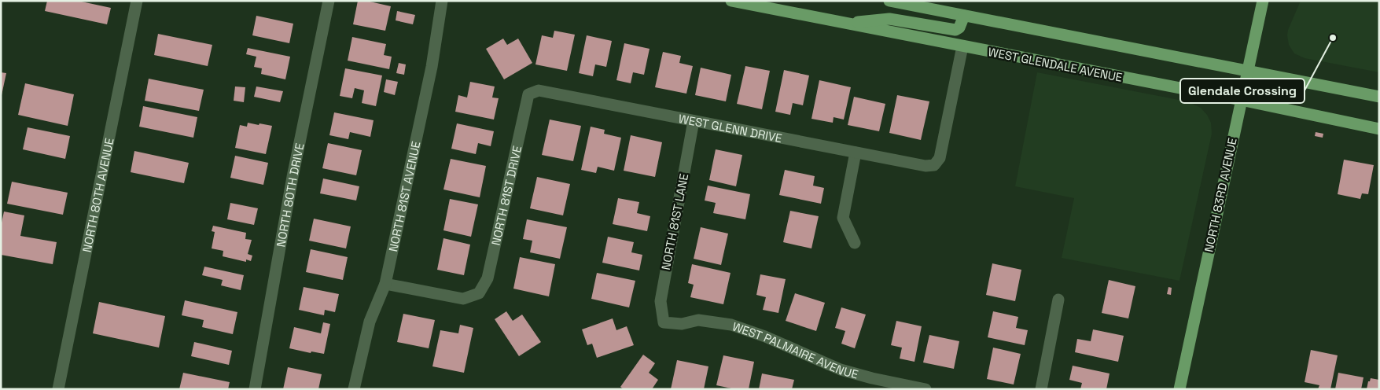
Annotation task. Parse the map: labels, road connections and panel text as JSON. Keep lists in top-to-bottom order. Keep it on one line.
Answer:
{"streets":{"main road":["WEST GLENDALE AVENUE","NORTH 83RD AVENUE"],"street":["WEST GLENN DRIVE","NORTH 80TH AVENUE","NORTH 80TH DRIVE","NORTH 81ST DRIVE","NORTH 81ST AVENUE","NORTH 81ST LANE","WEST PALMAIRE AVENUE"]},"crossings":[["WEST GLENDALE AVENUE","WEST GLENN DRIVE"],["WEST GLENDALE AVENUE","NORTH 83RD AVENUE"],["WEST GLENN DRIVE","NORTH 81ST DRIVE"],["WEST GLENN DRIVE","NORTH 81ST LANE"],["NORTH 81ST DRIVE","NORTH 81ST AVENUE"],["NORTH 81ST LANE","WEST PALMAIRE AVENUE"]],"places":["Glendale Crossing"]}
